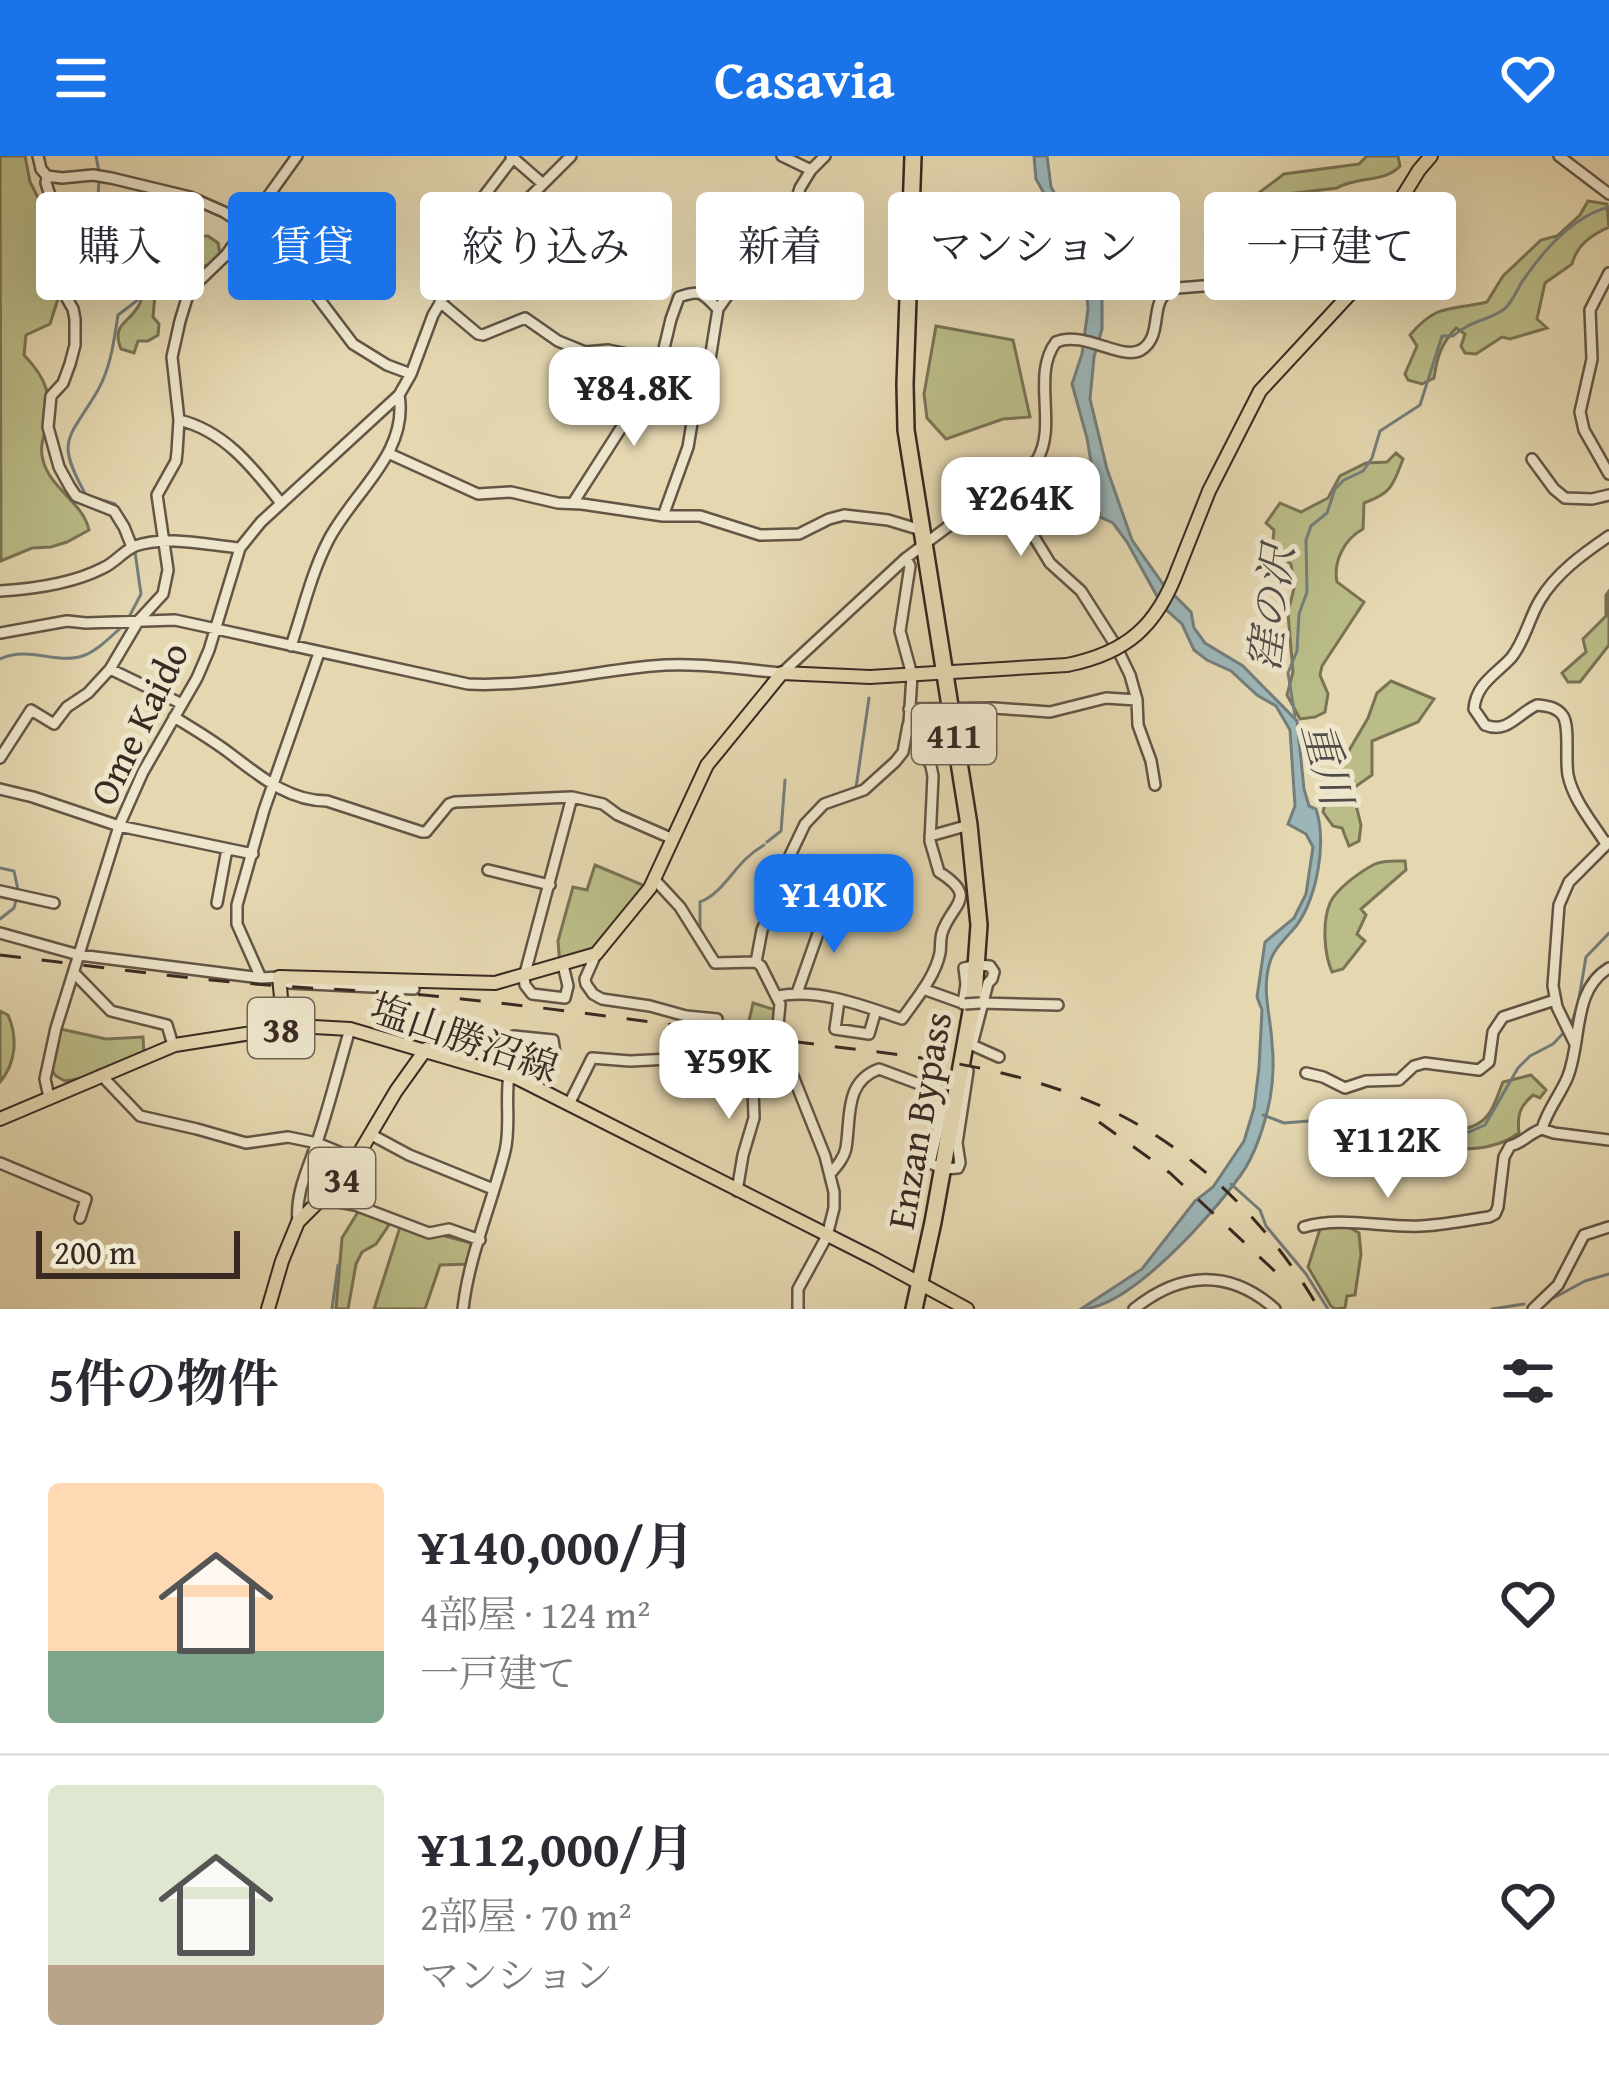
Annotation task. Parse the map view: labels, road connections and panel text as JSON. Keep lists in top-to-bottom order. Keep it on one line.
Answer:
{"streets":{"highway":["411","Enzan Bypass"],"main road":["38","塩山勝沼線","34"],"street":["Ome Kaido"]},"crossings":[["Ome Kaido","38"],["Ome Kaido","塩山勝沼線"],["38","塩山勝沼線"],["塩山勝沼線","Enzan Bypass"],["塩山勝沼線","34"]],"water":["窪の沢","重川"],"scale_bar":"200 m","page":{"header":"Casavia","chip":["購入","賃貸","絞り込み","新着","マンション","一戸建て"],"price":["¥84.8K","¥264K","¥140K","¥59K","¥112K"],"scale":"200 m","heading":"5件の物件","list":[{"name":"¥140,000/月","note":"4部屋 · 124 m² · 一戸建て"},{"name":"¥112,000/月","note":"2部屋 · 70 m² · マンション"}]}}
